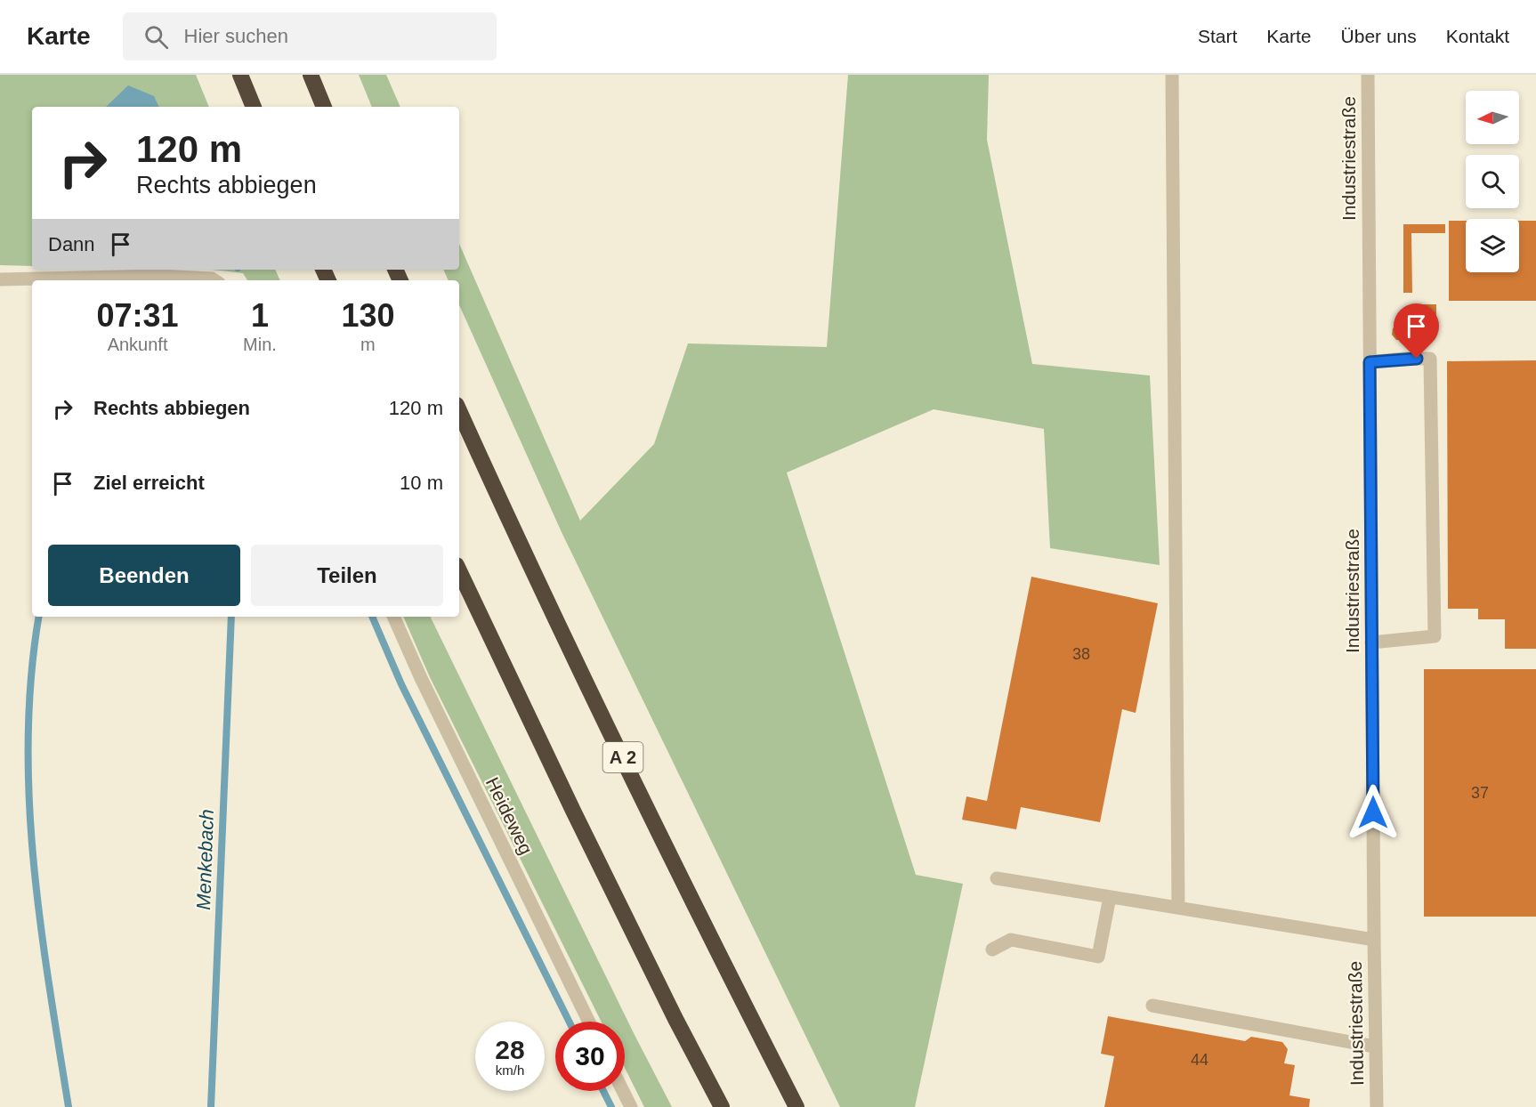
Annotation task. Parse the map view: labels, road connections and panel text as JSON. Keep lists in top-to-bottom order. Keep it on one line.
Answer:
{"streets":{"highway":["A 2"],"street":["Industriestraße","Heideweg"]},"water":["Menkebach"],"house_numbers":["38","37","44"],"north":"left","page":{"header":"Karte","search":"Hier suchen","nav":["Start","Karte","Über uns","Kontakt"],"turn":["120 m","Rechts abbiegen"],"then":"Dann","eta":["07:31","Ankunft","1","Min.","130","m"],"list":[{"name":"Rechts abbiegen","value":"120 m"},{"name":"Ziel erreicht","value":"10 m"}],"buttons":["Beenden","Teilen"],"speed":"28 km/h","limit":"30"}}
